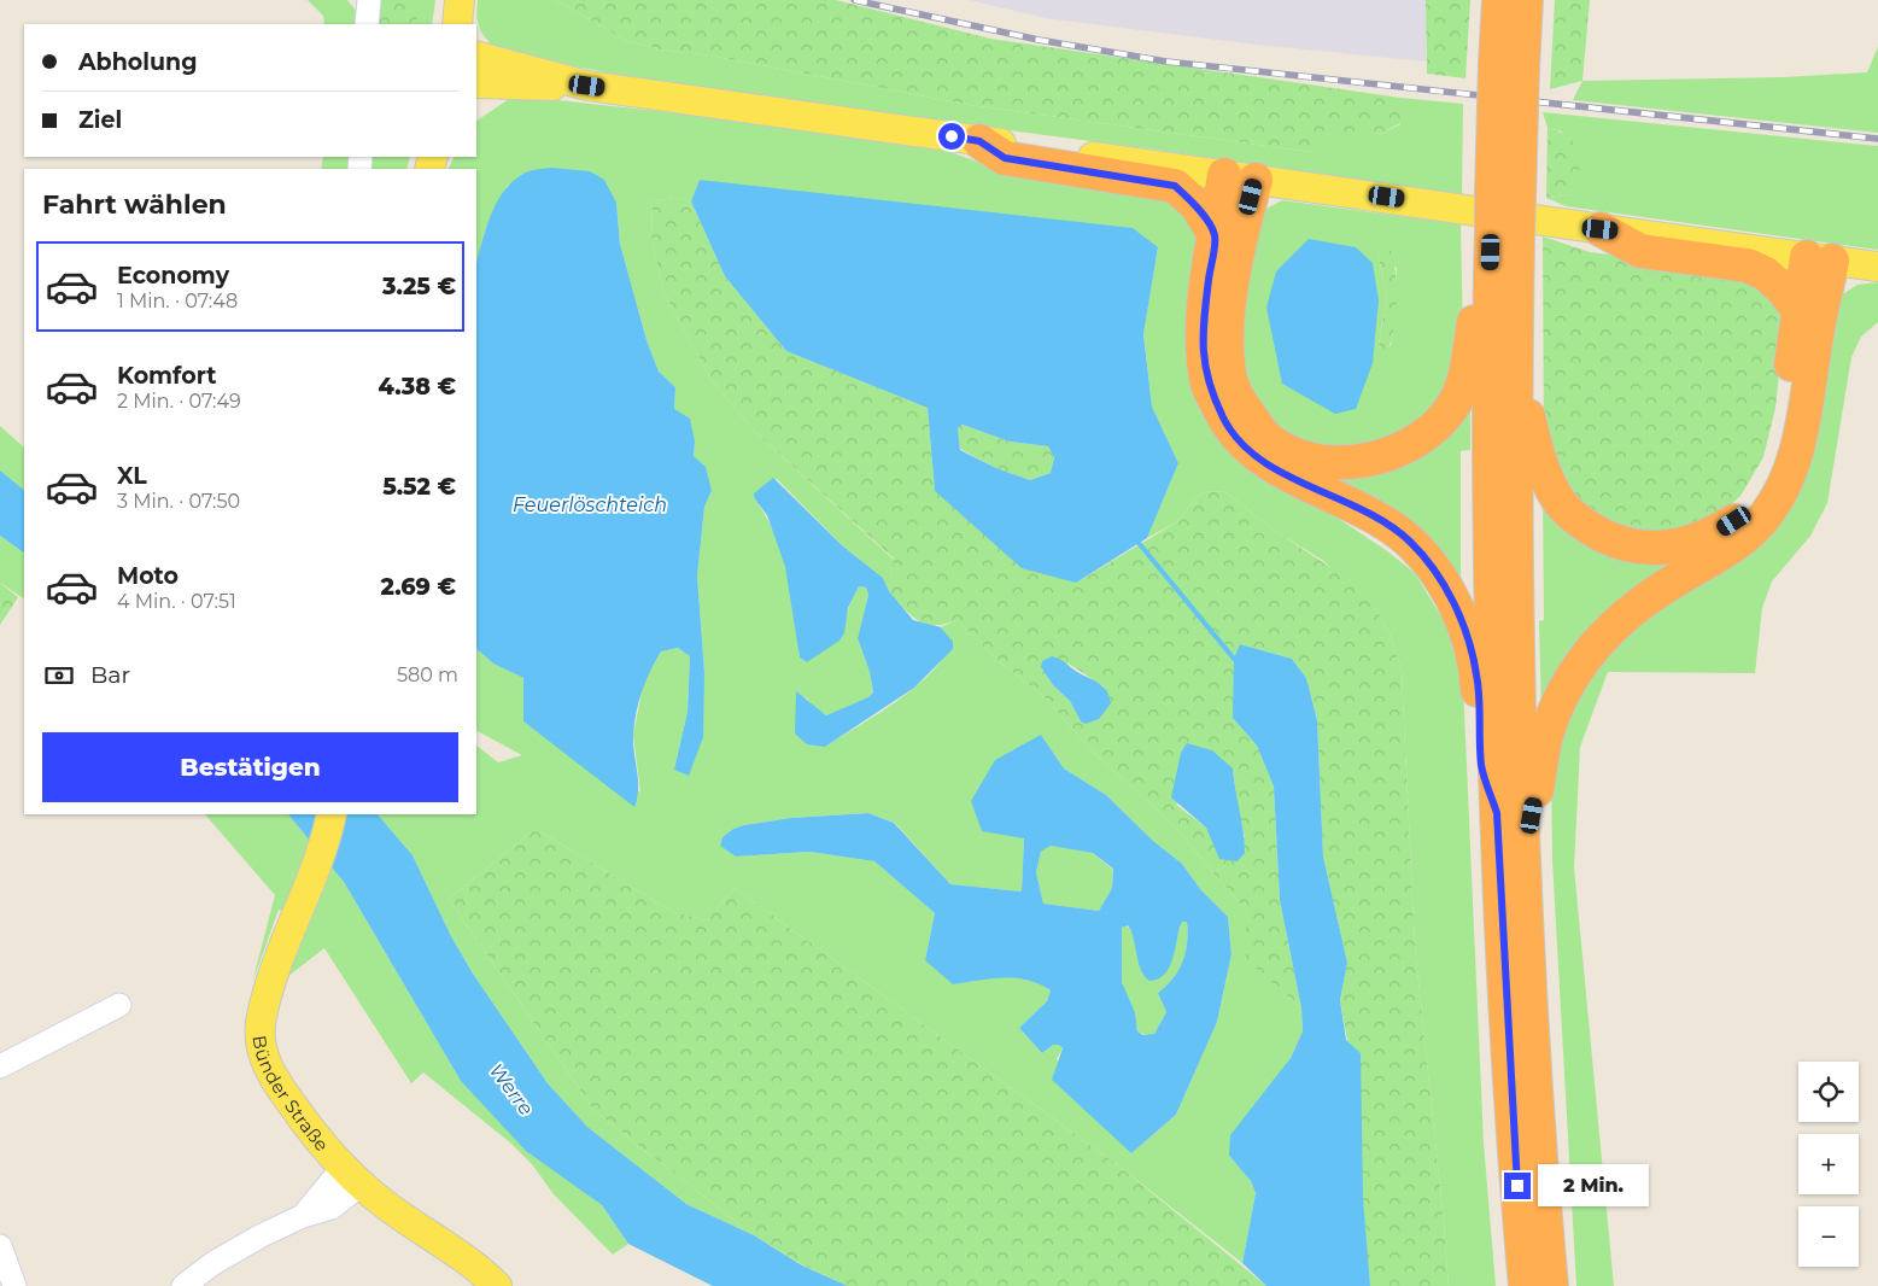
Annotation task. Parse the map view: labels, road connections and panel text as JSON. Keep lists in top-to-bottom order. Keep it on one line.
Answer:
{"streets":{"main road":["Bünder Straße"]},"water":["Feuerlöschteich","Werre"],"page":{"banner":["Abholung","Ziel"],"heading":"Fahrt wählen","list":[{"name":"Economy","note":"1 Min. · 07:48","value":"3.25 €"},{"name":"Komfort","note":"2 Min. · 07:49","value":"4.38 €"},{"name":"XL","note":"3 Min. · 07:50","value":"5.52 €"},{"name":"Moto","note":"4 Min. · 07:51","value":"2.69 €"}],"pay":["Bar","580 m"],"buttons":"Bestätigen","map_buttons":["+","−"],"bubble":"2 Min."}}
